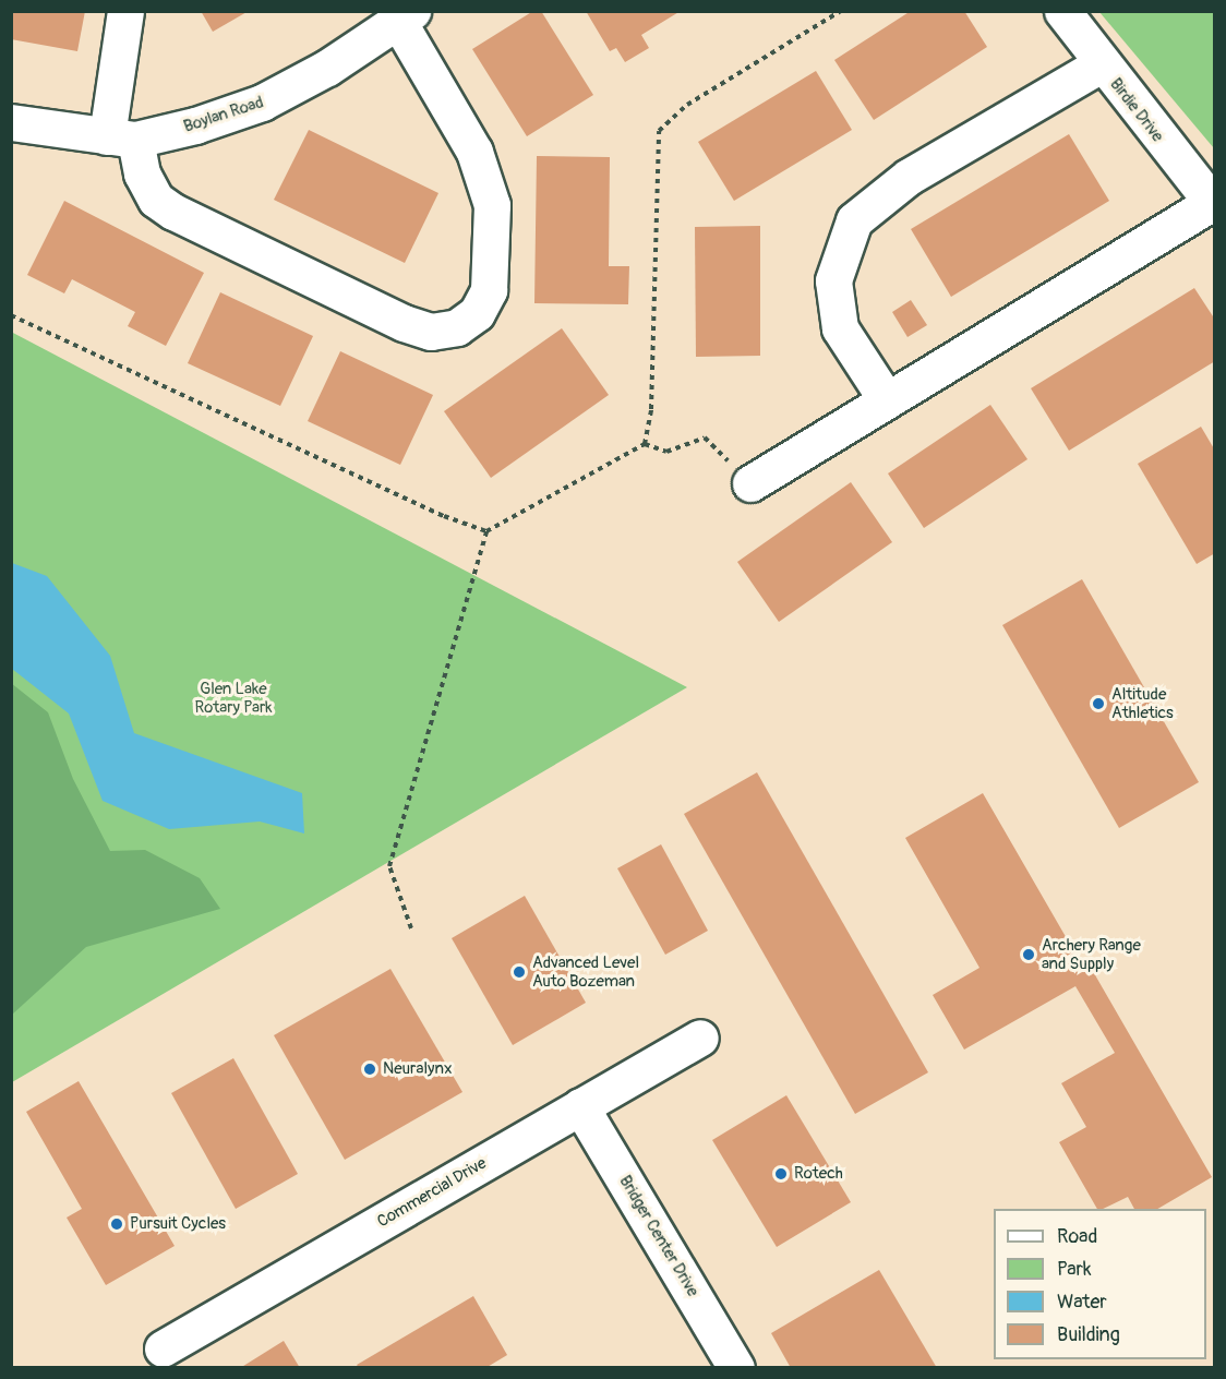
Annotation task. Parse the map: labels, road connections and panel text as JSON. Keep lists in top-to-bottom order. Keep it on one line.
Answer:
{"streets":{"street":["Birdie Drive","Boylan Road","Commercial Drive","Bridger Center Drive"]},"crossings":[["Commercial Drive","Bridger Center Drive"]],"parks":["Glen Lake Rotary Park"],"places":["Altitude Athletics","Archery Range and Supply","Advanced Level Auto Bozeman","Neuralynx","Rotech","Pursuit Cycles"],"legend":["Road","Park","Water","Building"]}
